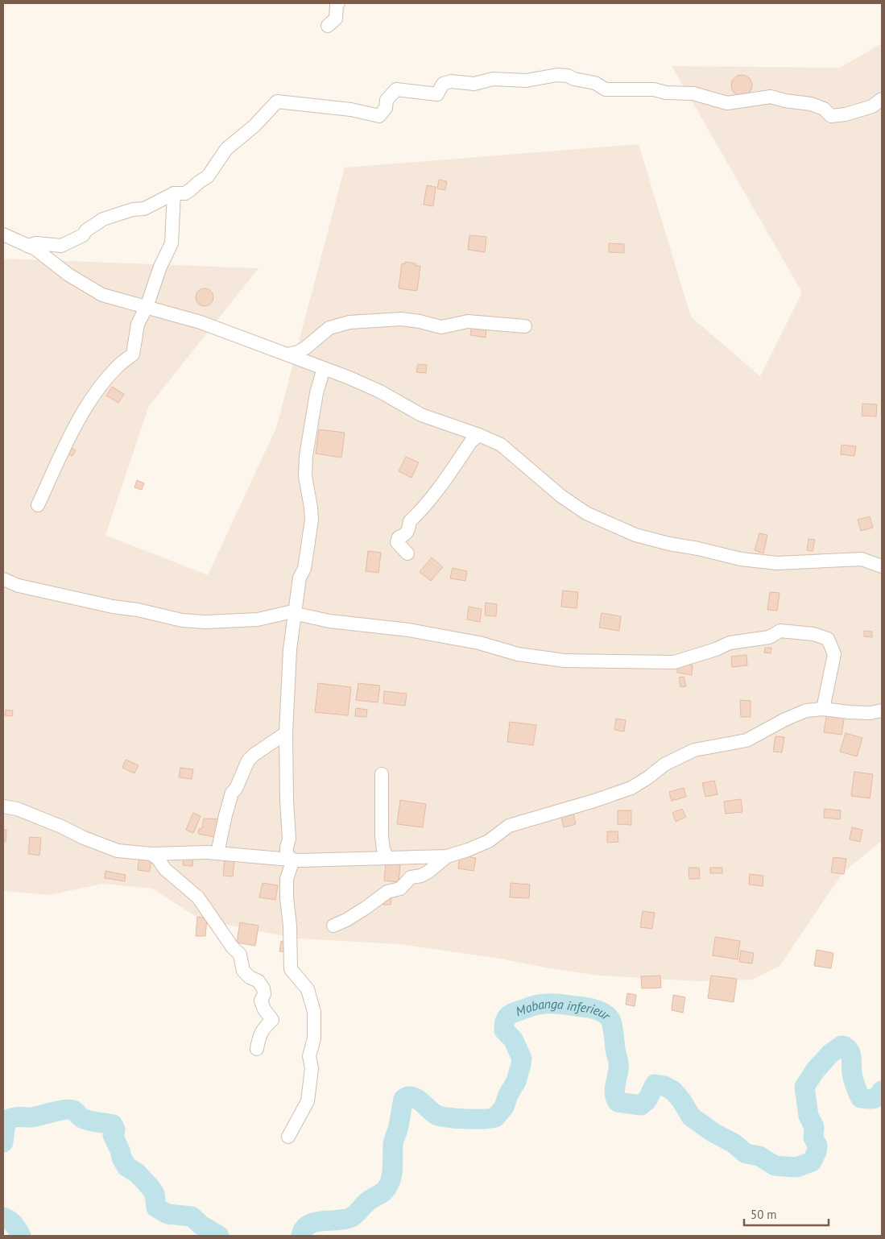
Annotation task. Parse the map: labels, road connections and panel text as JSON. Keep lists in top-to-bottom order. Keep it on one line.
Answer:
{"water":["Mabanga inferieur"],"scale_bar":"50 m"}
